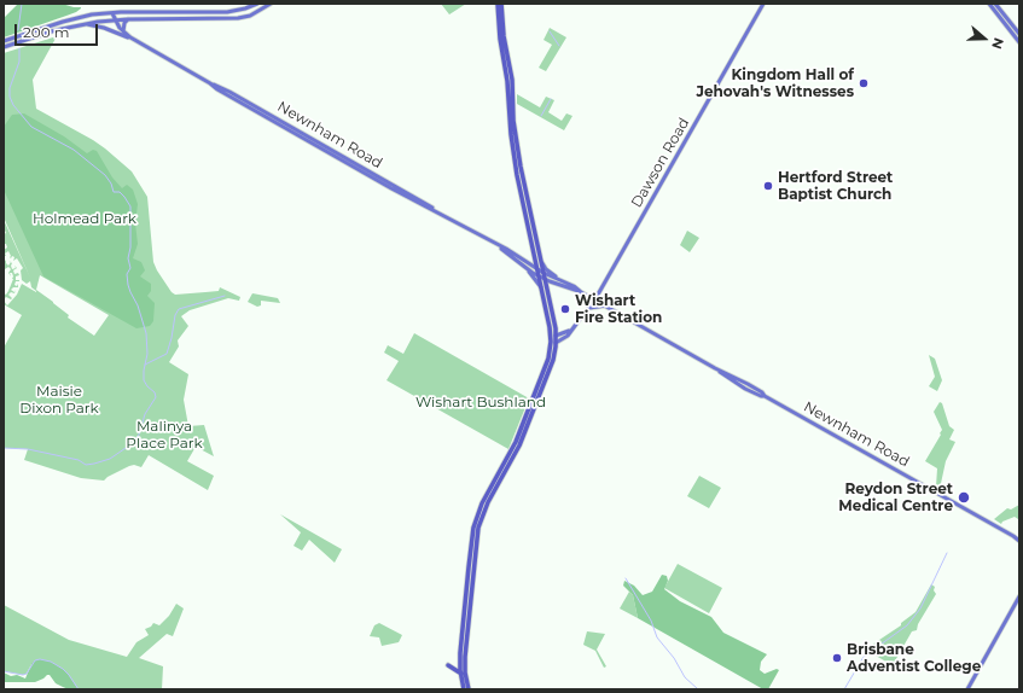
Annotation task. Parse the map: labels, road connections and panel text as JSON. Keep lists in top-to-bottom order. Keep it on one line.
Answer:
{"streets":{"main road":["Newnham Road","Dawson Road"]},"crossings":[["Newnham Road","Dawson Road"]],"parks":["Holmead Park","Maisie Dixon Park","Wishart Bushland","Malinya Place Park"],"places":["Kingdom Hall of Jehovah's Witnesses","Hertford Street Baptist Church","Wishart Fire Station","Reydon Street Medical Centre","Brisbane Adventist College"],"scale_bar":"200 m","north":"right"}
